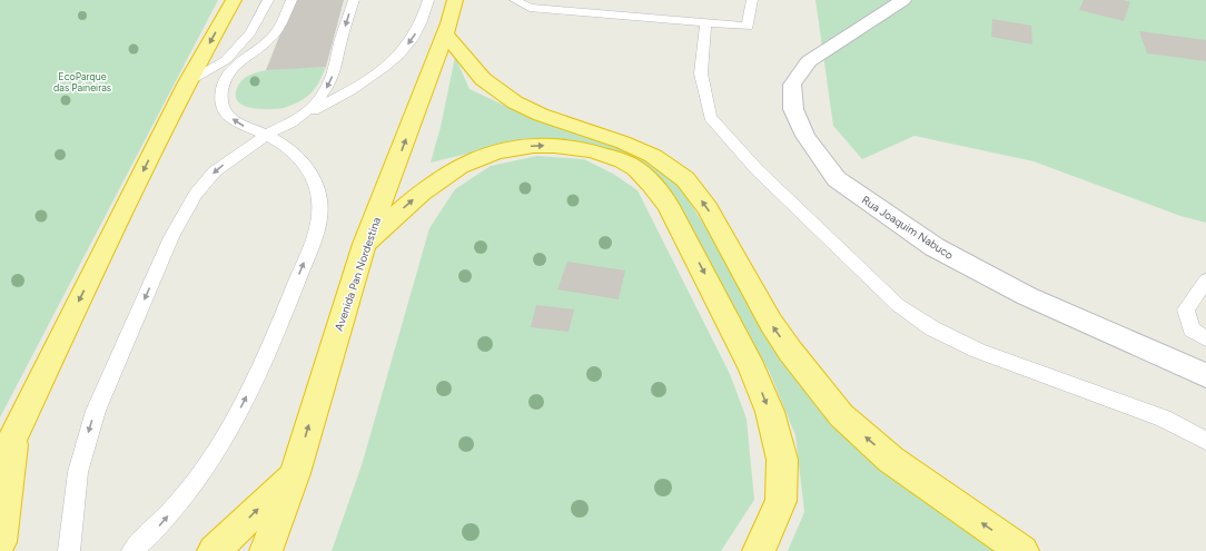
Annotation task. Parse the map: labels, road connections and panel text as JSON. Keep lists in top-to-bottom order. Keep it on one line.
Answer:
{"streets":{"highway":["Avenida Pan Nordestina"],"street":["Rua Joaquim Nabuco"]},"one_way":["Avenida Pan Nordestina"],"parks":["EcoParque das Paineiras"]}
